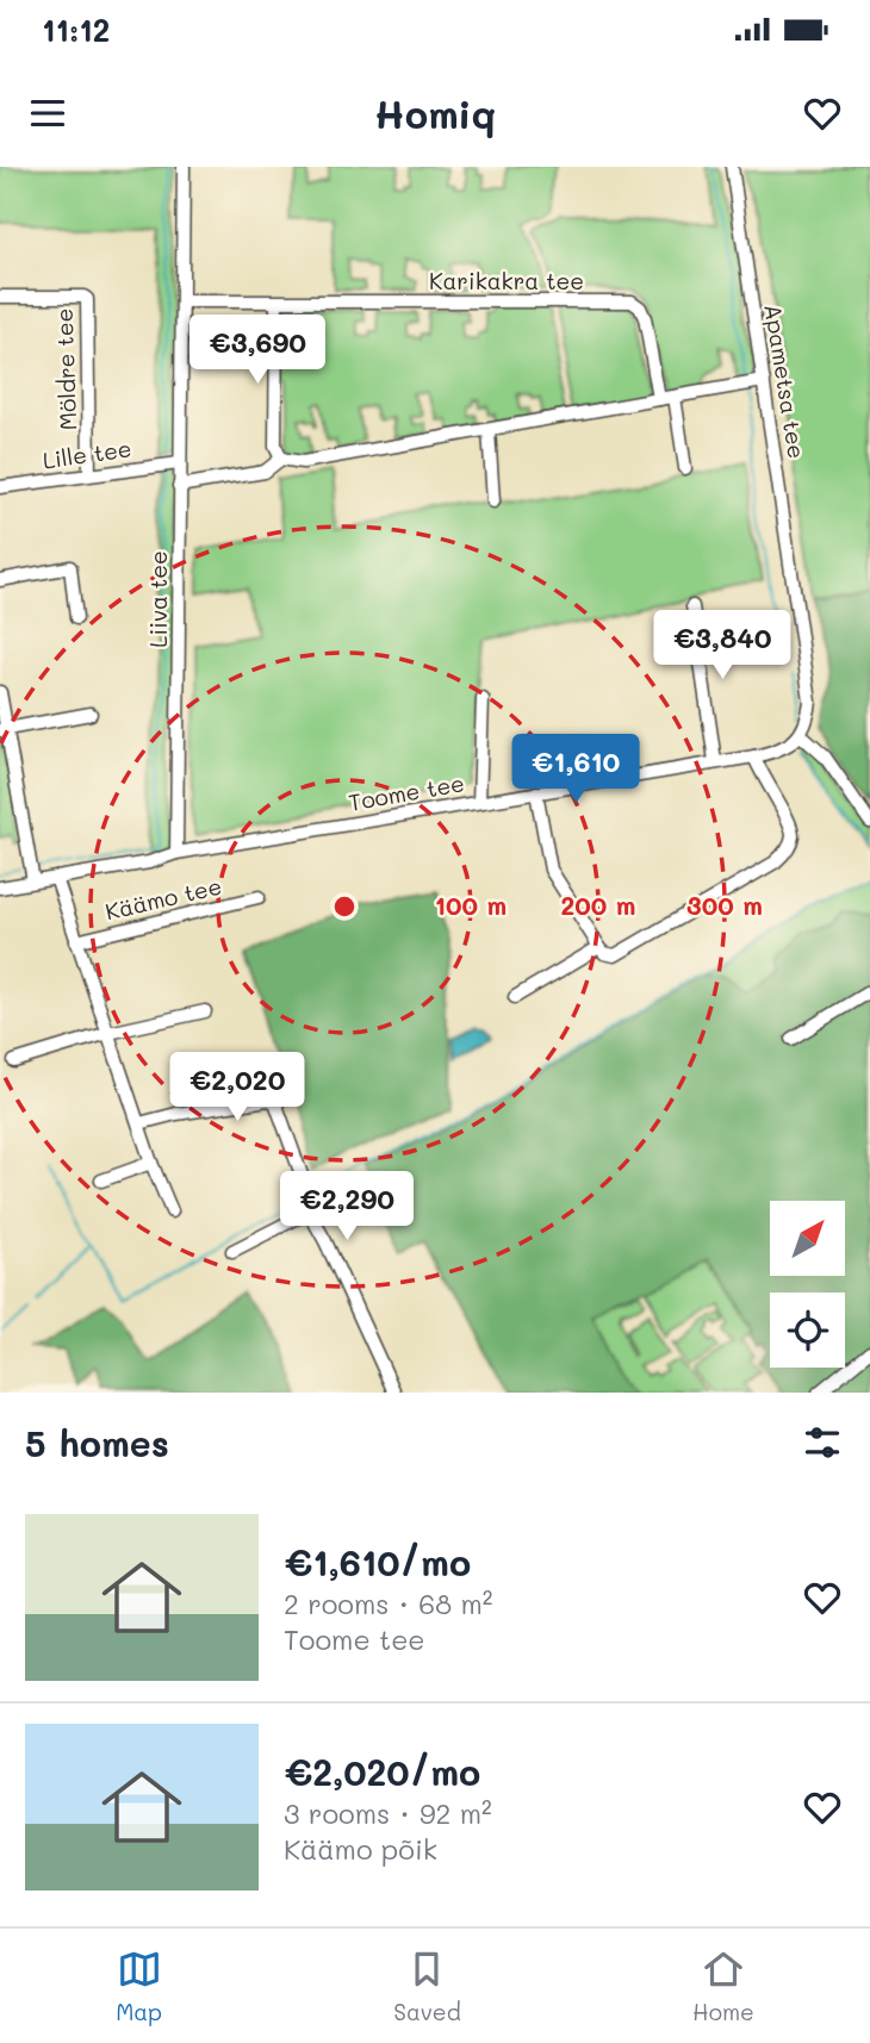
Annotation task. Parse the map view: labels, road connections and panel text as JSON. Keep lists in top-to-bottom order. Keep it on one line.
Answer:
{"streets":{"street":["Karikakra tee","Möldre tee","Apametsa tee","Lille tee","Liiva tee","Toome tee","Käämo tee"]},"crossings":[["Karikakra tee","Liiva tee"],["Möldre tee","Lille tee"],["Apametsa tee","Toome tee"],["Lille tee","Liiva tee"],["Liiva tee","Toome tee"]],"north":"top right","page":{"status":"11:12","header":"Homiq","price":["€3,690","€3,840","€1,610","€2,020","€2,290"],"heading":"5 homes","list":[{"name":"€1,610/mo","note":"2 rooms · 68 m² · Toome tee"},{"name":"€2,020/mo","note":"3 rooms · 92 m² · Käämo põik"}],"tabs":["Map","Saved","Home"]},"rings":["100 m","200 m","300 m"]}
